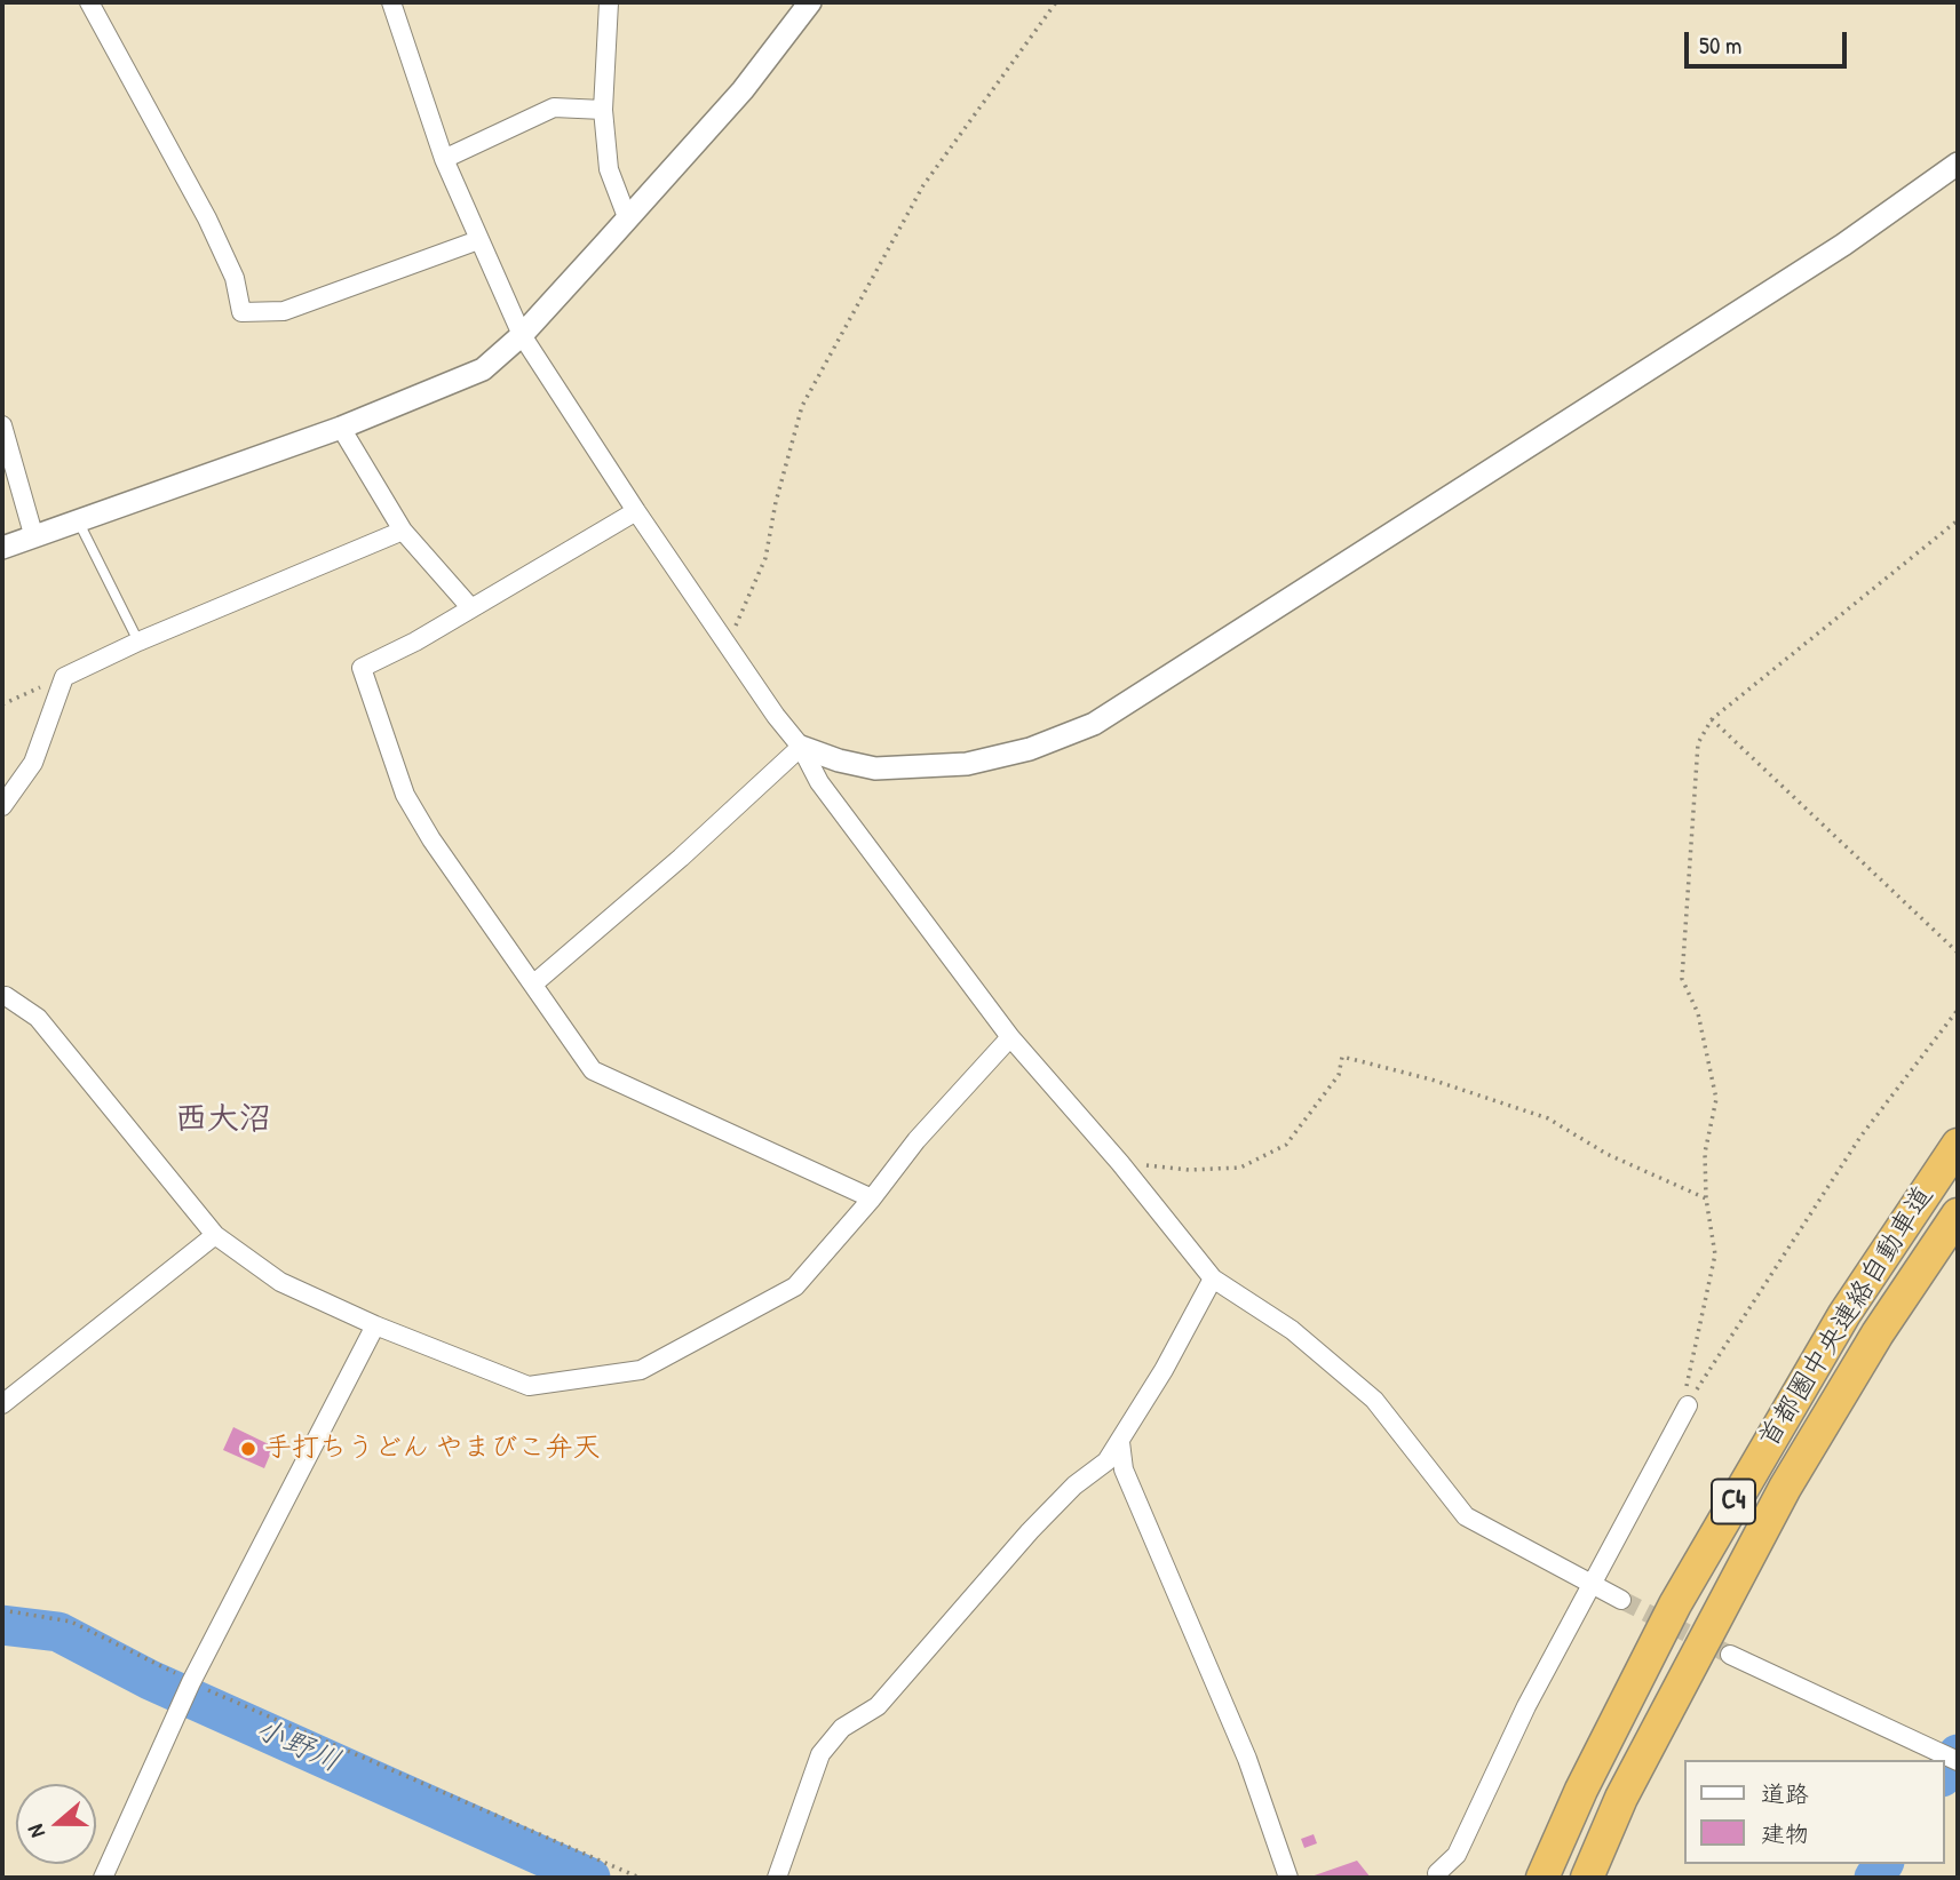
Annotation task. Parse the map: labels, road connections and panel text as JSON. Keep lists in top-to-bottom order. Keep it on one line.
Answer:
{"streets":{"highway":["首都圏中央連絡自動車道","C4"]},"districts":["西大沼"],"water":["小野川"],"places":["手打ちうどん やまびこ弁天"],"legend":["道路","建物"],"scale_bar":"50 m","north":"left"}
